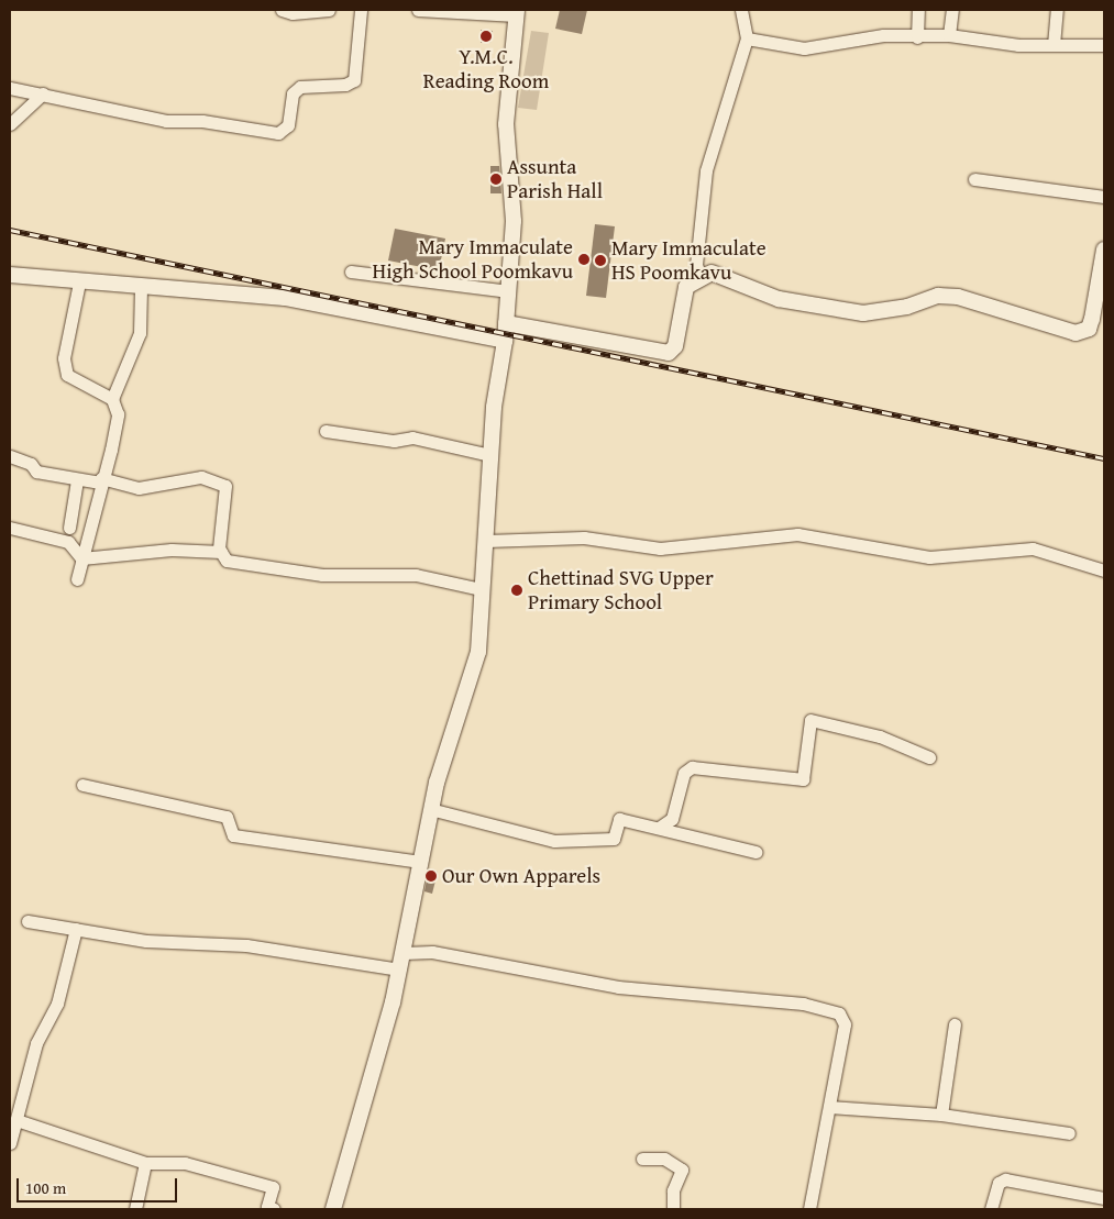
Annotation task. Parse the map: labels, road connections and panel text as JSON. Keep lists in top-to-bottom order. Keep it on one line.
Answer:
{"places":["Y.M.C. Reading Room","Assunta Parish Hall","Mary Immaculate High School Poomkavu","Mary Immaculate HS Poomkavu","Chettinad SVG Upper Primary School","Our Own Apparels"],"scale_bar":"100 m"}
